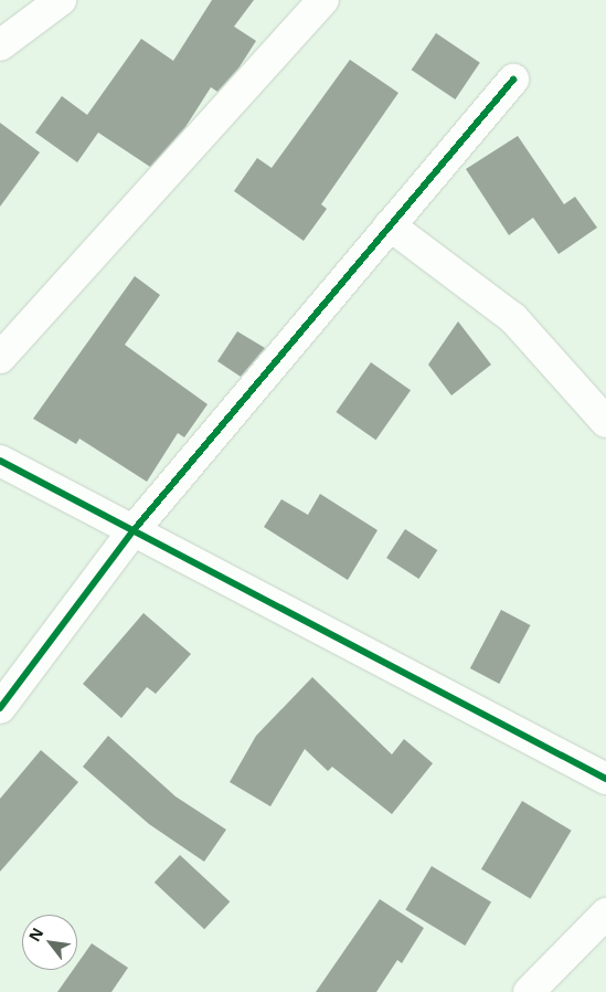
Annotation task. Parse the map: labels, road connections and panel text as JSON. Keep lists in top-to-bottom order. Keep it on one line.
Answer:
{"north":"top left"}
